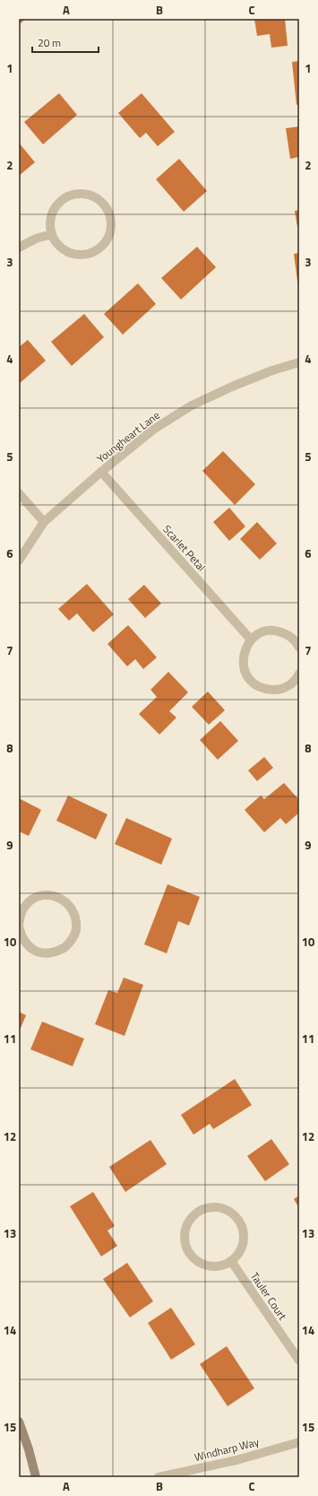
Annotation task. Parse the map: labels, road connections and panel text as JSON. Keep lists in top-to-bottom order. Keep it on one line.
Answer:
{"streets":{"street":["Youngheart Lane","Scarlet Petal","Tauler Court","Windharp Way"]},"crossings":[["Youngheart Lane","Scarlet Petal"]],"scale_bar":"20 m","grid":{"columns":["A","B","C"],"rows":["1","2","3","4","5","6","7","8","9","10","11","12","13","14","15"]}}
